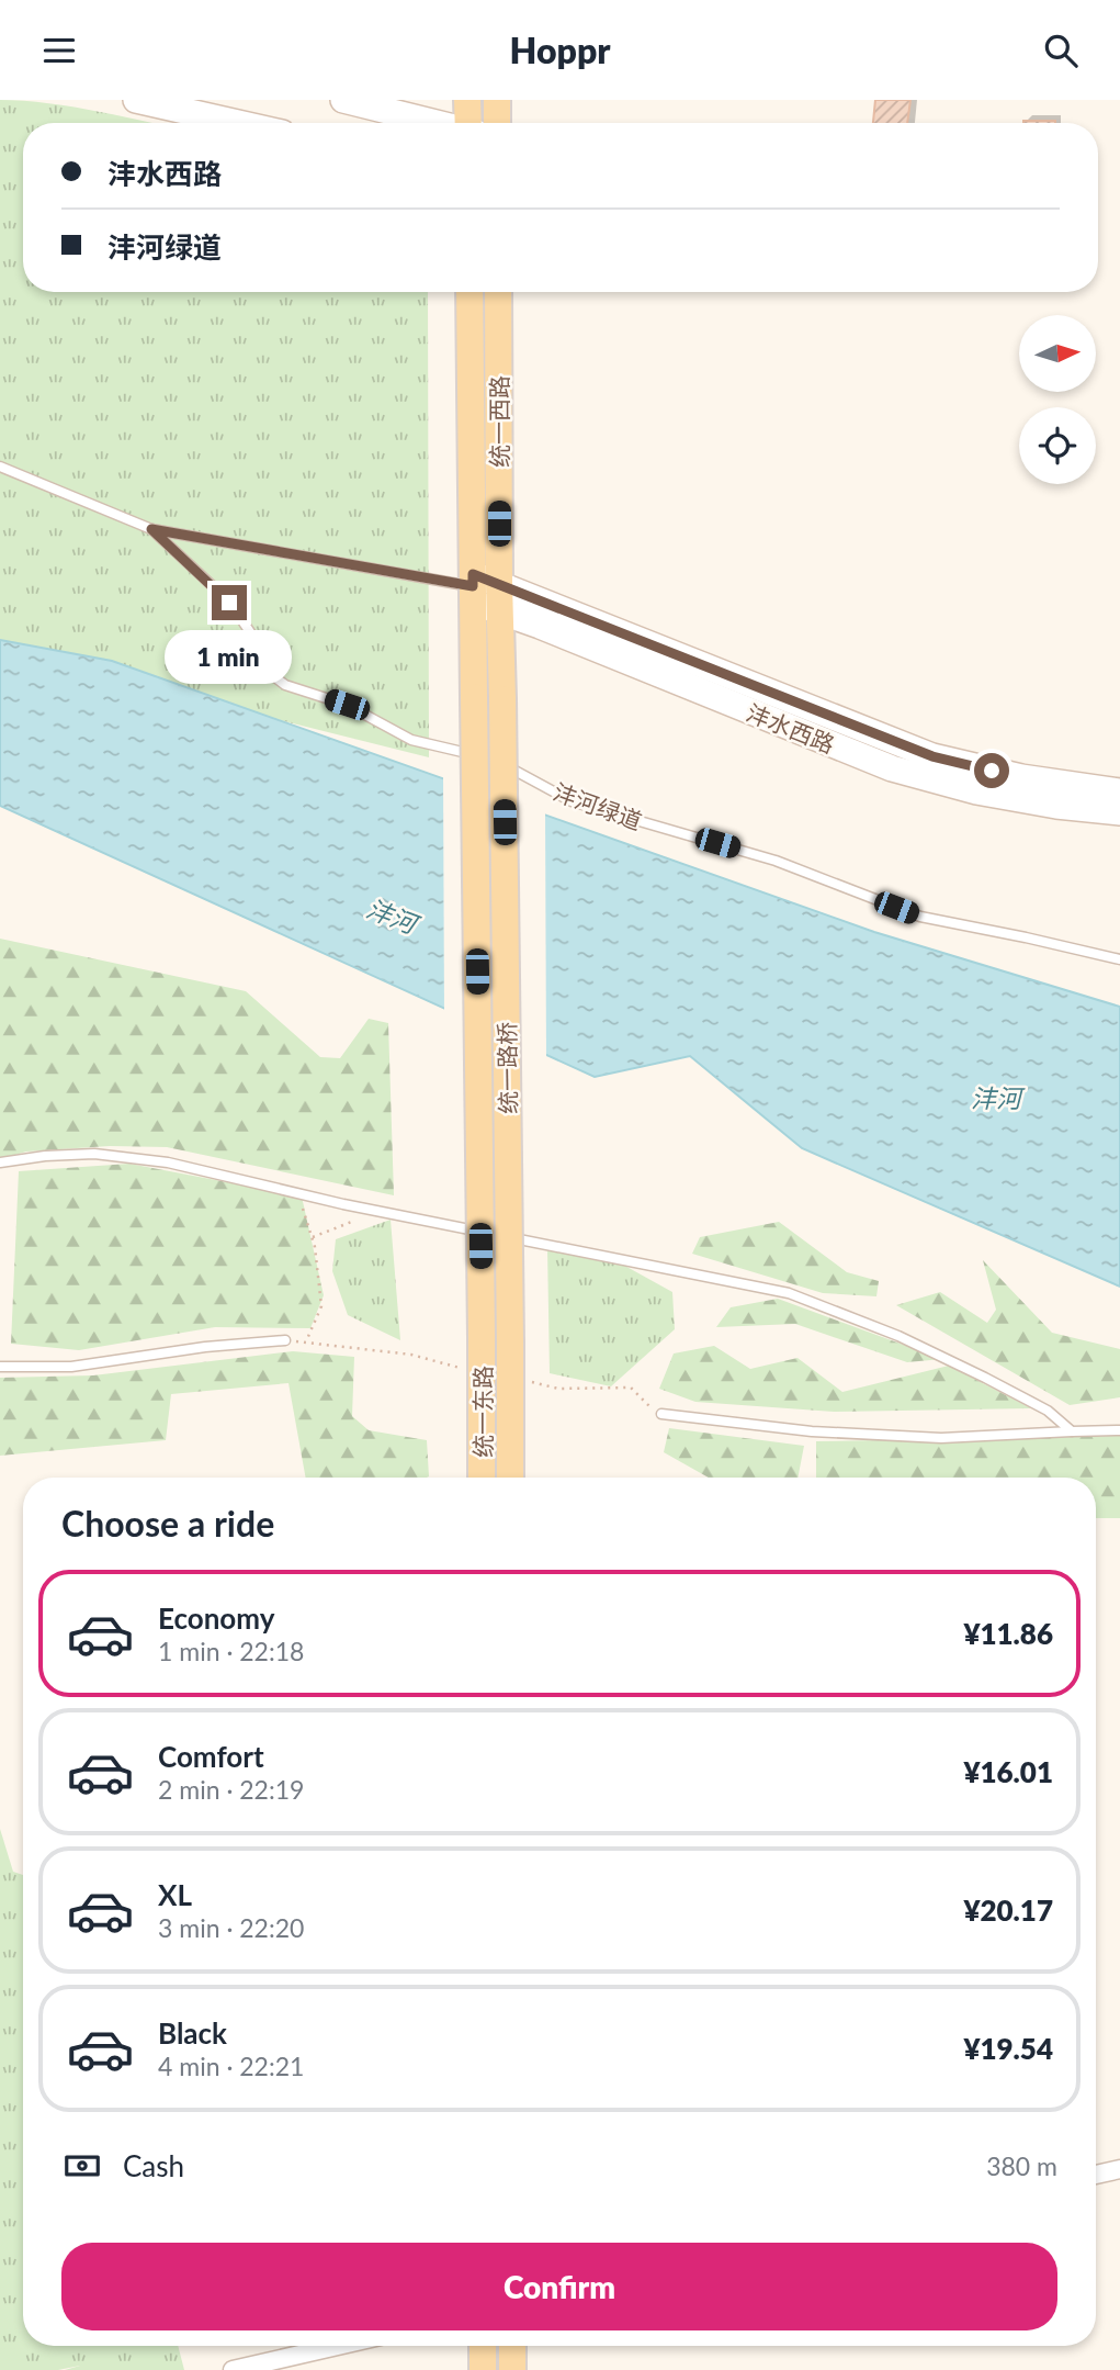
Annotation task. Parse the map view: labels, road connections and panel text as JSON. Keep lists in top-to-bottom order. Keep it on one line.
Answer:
{"streets":{"main road":["统一西路","统一路桥","统一东路"],"street":["沣水西路"],"lane":["沣河绿道"]},"crossings":[["统一西路","沣水西路"],["统一西路","统一路桥"],["统一路桥","统一东路"]],"water":["沣河"],"north":"right","page":{"header":"Hoppr","banner":["沣水西路","沣河绿道"],"bubble":"1 min","heading":"Choose a ride","list":[{"name":"Economy","note":"1 min · 22:18","value":"¥11.86"},{"name":"Comfort","note":"2 min · 22:19","value":"¥16.01"},{"name":"XL","note":"3 min · 22:20","value":"¥20.17"},{"name":"Black","note":"4 min · 22:21","value":"¥19.54"}],"pay":["Cash","380 m"],"buttons":"Confirm"}}
